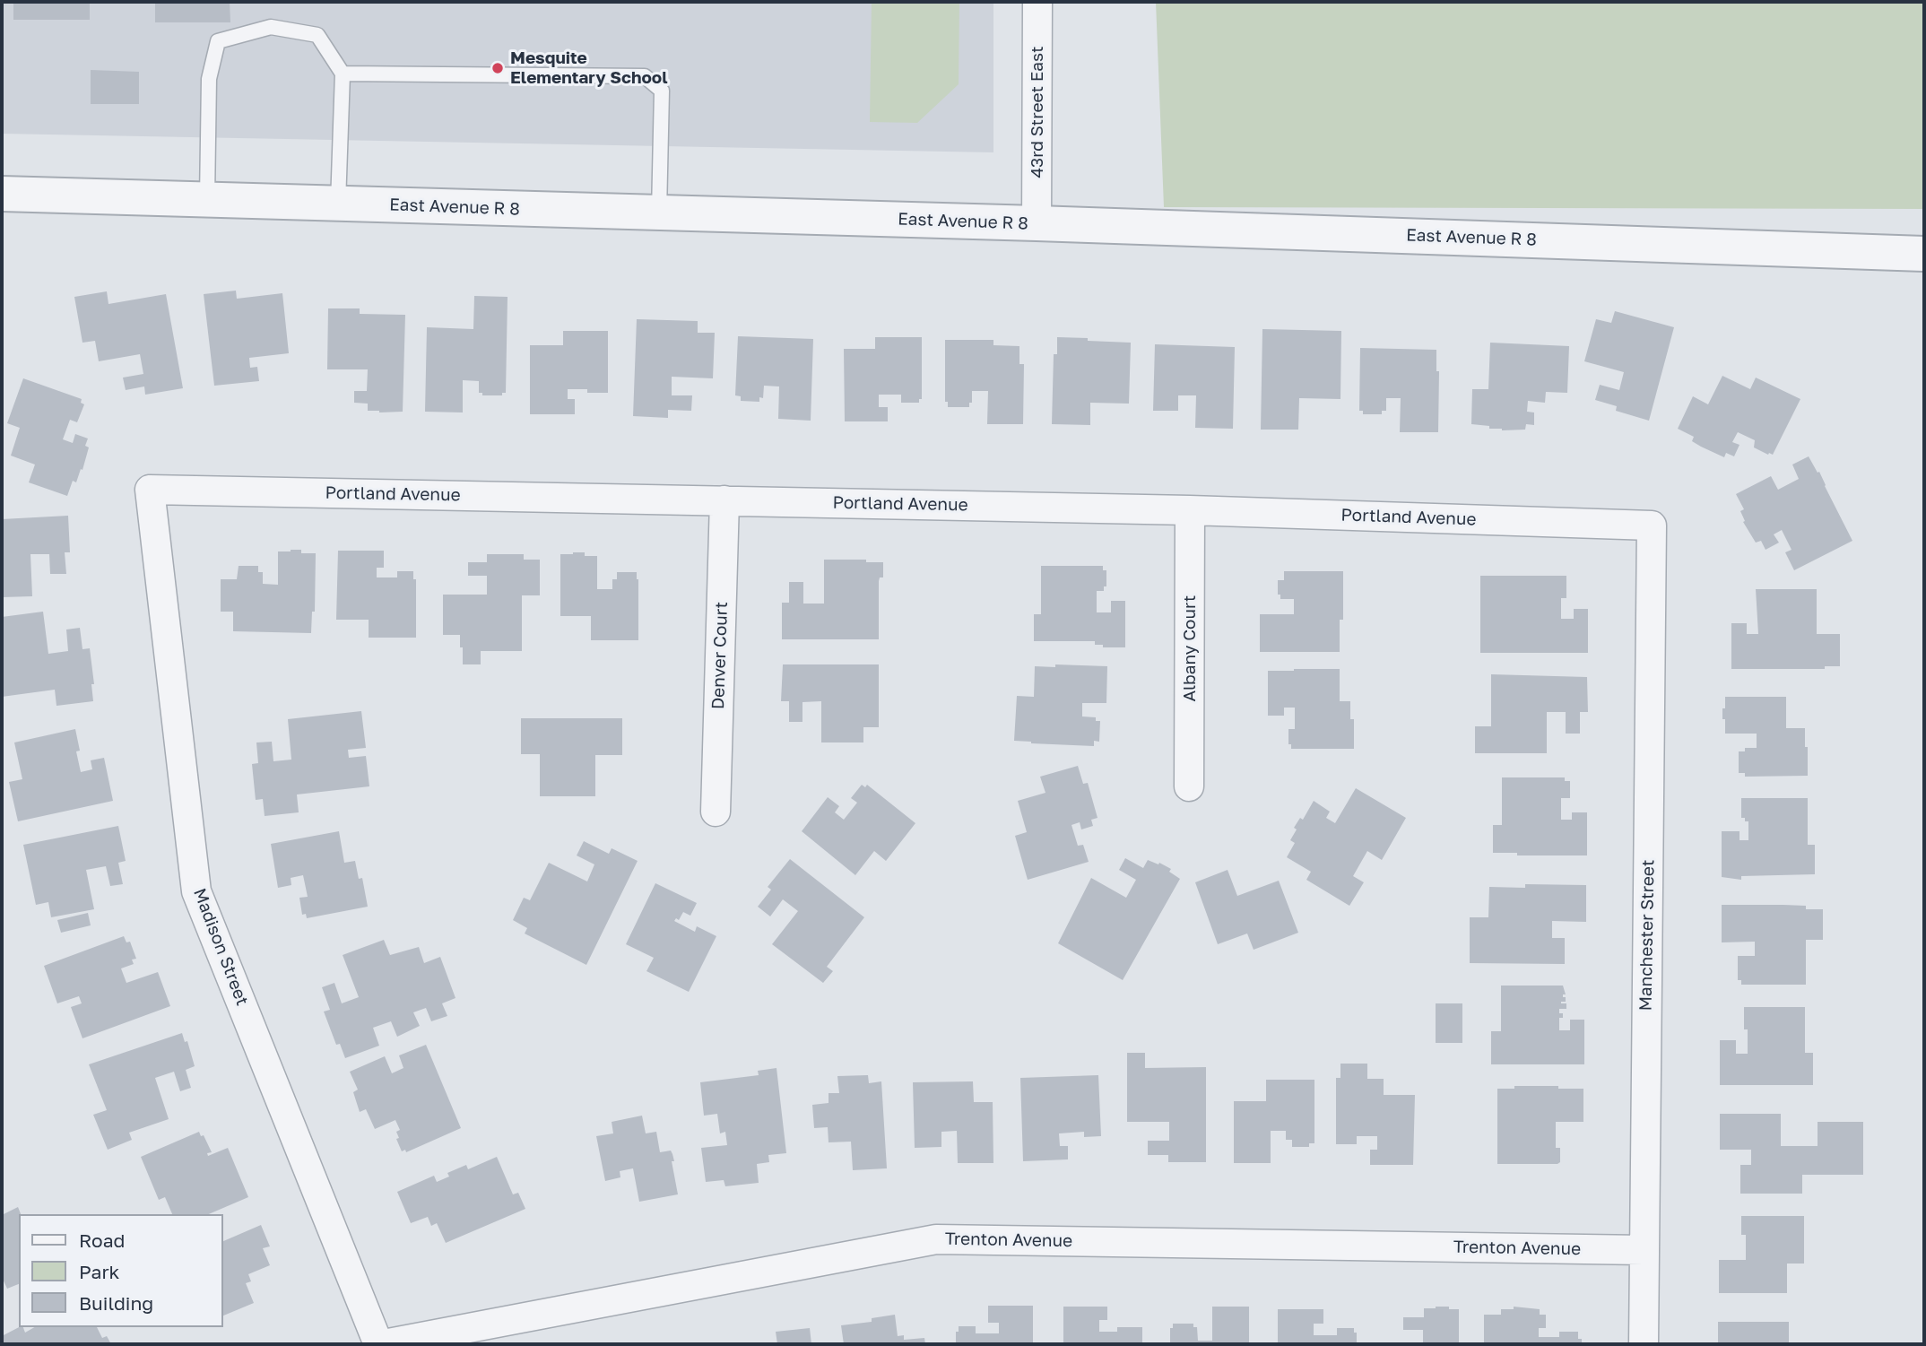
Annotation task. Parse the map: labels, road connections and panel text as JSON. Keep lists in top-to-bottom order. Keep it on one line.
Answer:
{"streets":{"street":["43rd Street East","East Avenue R 8","Portland Avenue","Albany Court","Denver Court","Manchester Street","Madison Street","Trenton Avenue"]},"crossings":[["43rd Street East","East Avenue R 8"],["Portland Avenue","Albany Court"],["Portland Avenue","Denver Court"],["Portland Avenue","Manchester Street"],["Portland Avenue","Madison Street"],["Manchester Street","Trenton Avenue"]],"places":["Mesquite Elementary School"],"legend":["Road","Park","Building"]}
